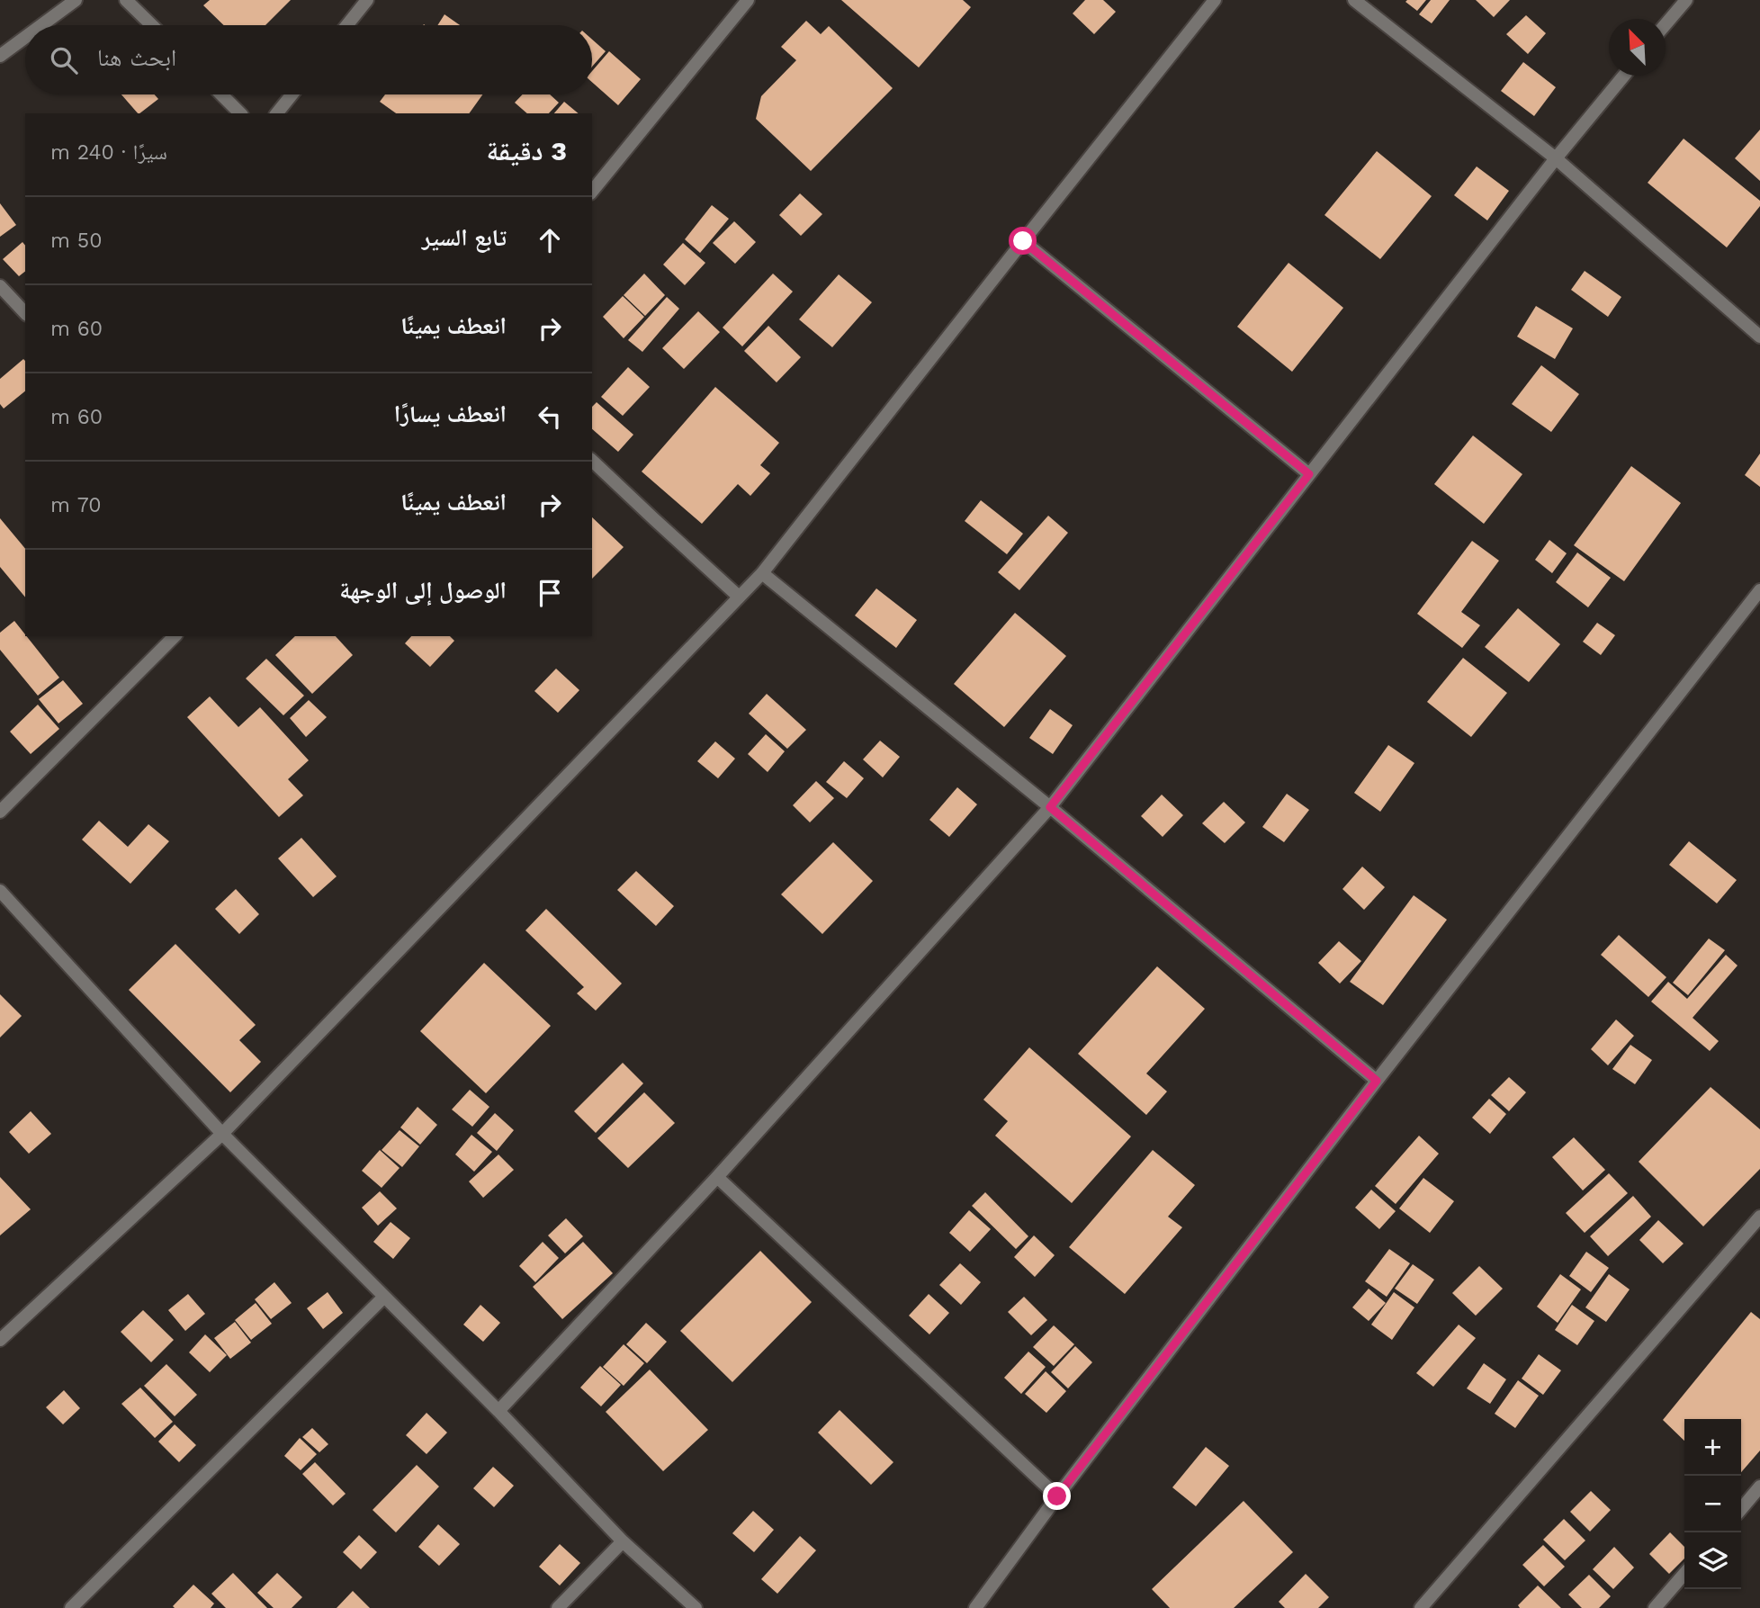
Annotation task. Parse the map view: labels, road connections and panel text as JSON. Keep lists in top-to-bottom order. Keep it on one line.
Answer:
{"north":"top left","page":{"search":"ابحث هنا","heading":["3 دقيقة","سيرًا · 240 m"],"list":[["تابع السير","50 m"],["انعطف يمينًا","60 m"],["انعطف يسارًا","60 m"],["انعطف يمينًا","70 m"],"الوصول إلى الوجهة"],"map_buttons":["+","−"]}}
